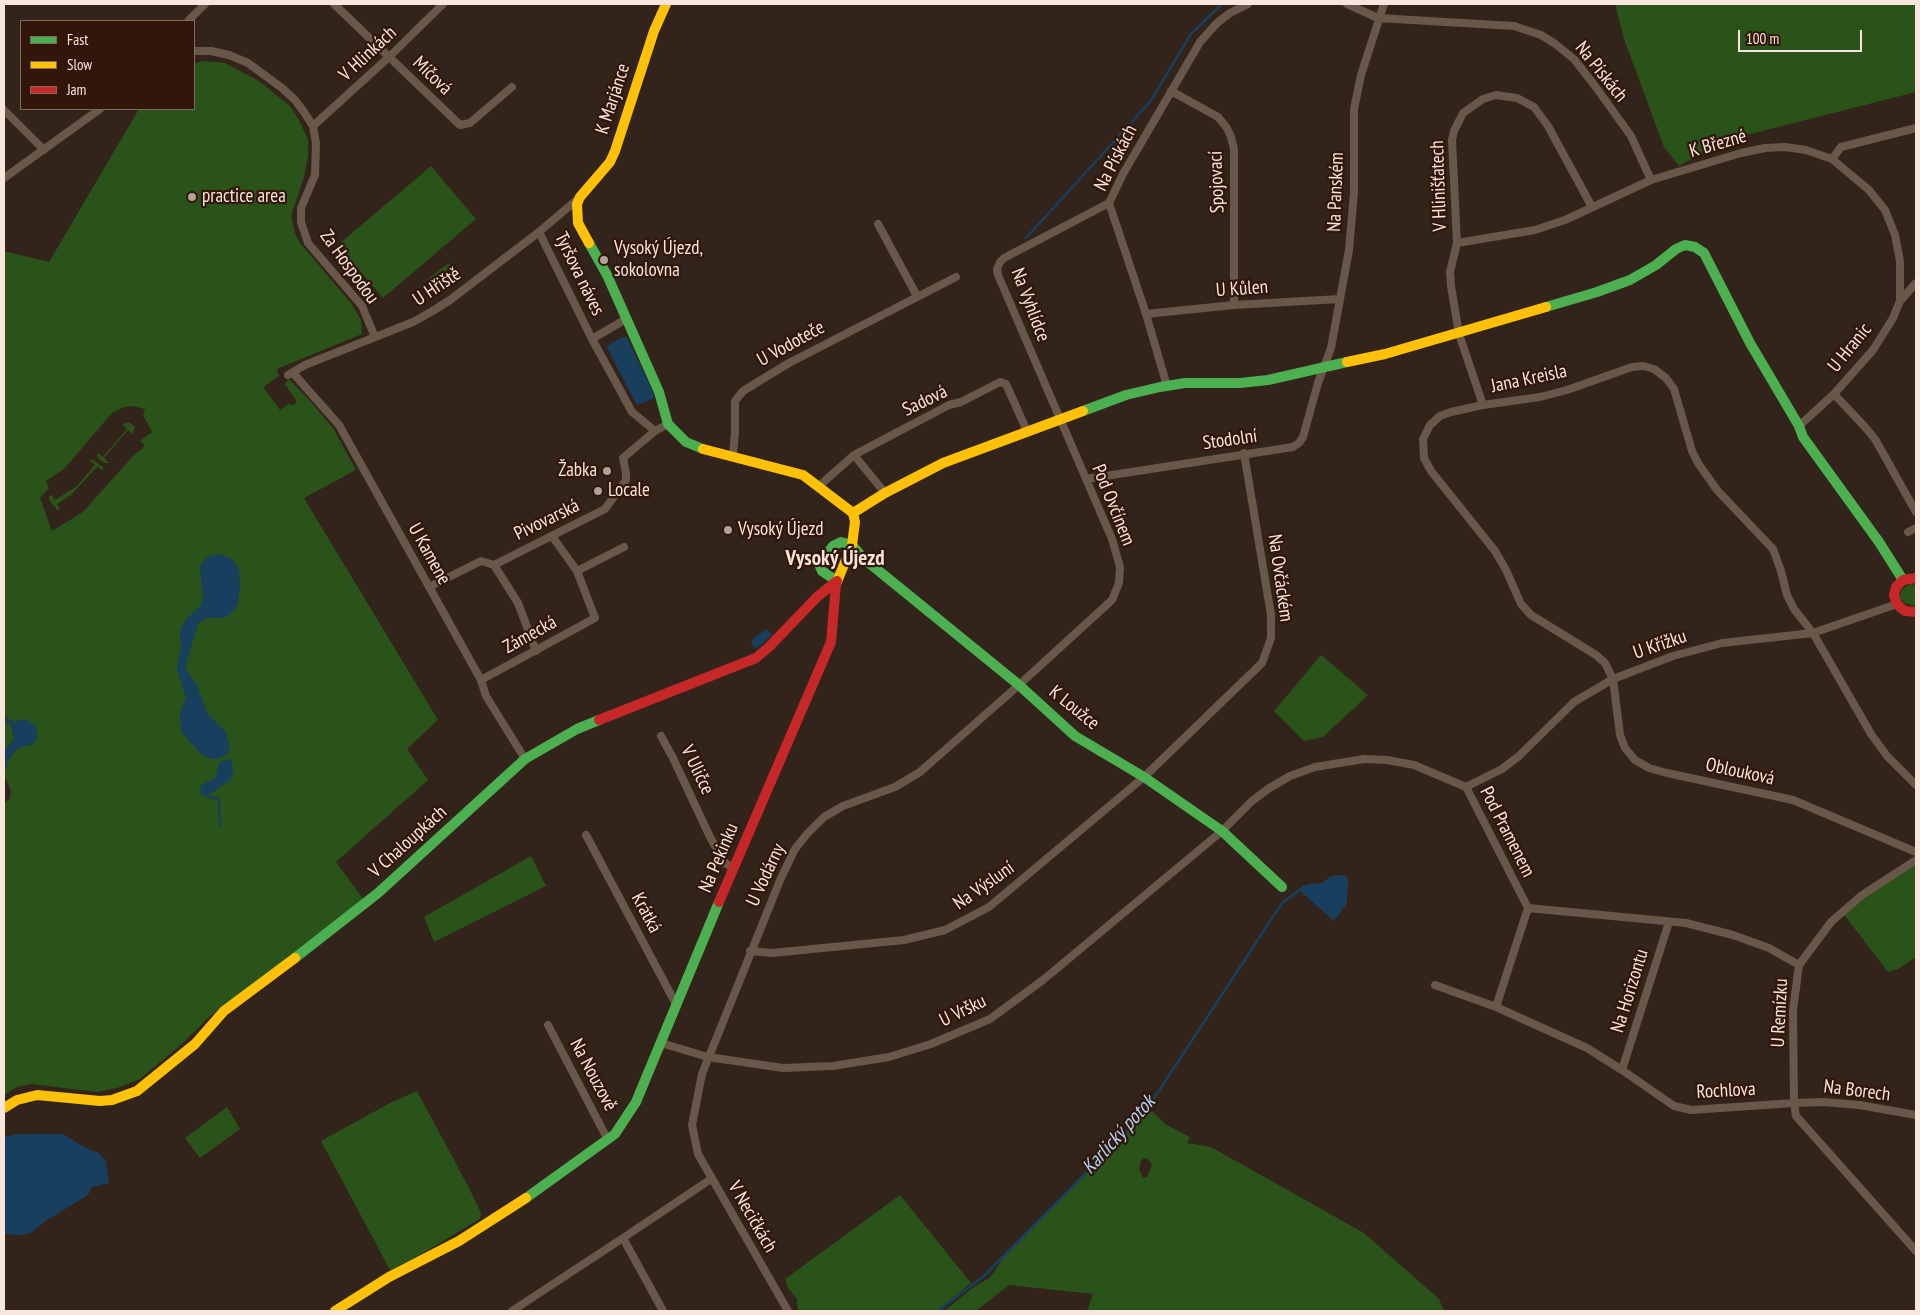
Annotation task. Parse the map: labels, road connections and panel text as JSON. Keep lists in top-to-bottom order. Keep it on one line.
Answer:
{"streets":{"street":["V Hlinkách","Na Pískách","Míčová","K Marjánce","K Březné","Spojovací","V Hlinišťatech","Na Panském","Za Hospodou","Tyršova náves","U Hřiště","U Kůlen","Na Vyhlídce","U Vodoteče","U Hranic","Jana Kreisla","Sadová","Stodolní","Pod Ovčínem","Pivovarská","U Kamene","Na Ovčáckém","Zámecká","U Křížku","K Loužce","V Uličce","Oblouková","Pod Pramenem","V Chaloupkách","Na Pekinku","U Vodárny","Na Výsluní","Krátká","Na Horizontu","U Vršku","U Remízku","Na Nouzově","Rochlova","Na Borech","V Necičkách"]},"crossings":[["V Hlinkách","Míčová"],["V Hlinkách","Za Hospodou"],["Na Pískách","K Březné"],["Na Pískách","Spojovací"],["Na Pískách","Na Panském"],["Na Pískách","U Kůlen"],["Na Pískách","Na Vyhlídce"],["K Marjánce","Tyršova náves"],["K Březné","V Hlinišťatech"],["K Březné","U Hranic"],["Spojovací","U Kůlen"],["V Hlinišťatech","Jana Kreisla"],["Na Panském","U Kůlen"],["Na Panském","Stodolní"],["Za Hospodou","U Hřiště"],["Tyršova náves","U Hřiště"],["Tyršova náves","U Vodoteče"],["Tyršova náves","Sadová"],["Tyršova náves","Pivovarská"],["U Hřiště","U Kamene"],["Na Vyhlídce","Pod Ovčínem"],["Jana Kreisla","U Křížku"],["Jana Kreisla","Oblouková"],["Stodolní","Pod Ovčínem"],["Stodolní","Na Ovčáckém"],["Pod Ovčínem","K Loužce"],["Pod Ovčínem","U Vodárny"],["Pivovarská","U Kamene"],["U Kamene","Zámecká"],["U Kamene","V Chaloupkách"],["Na Ovčáckém","K Loužce"],["Na Ovčáckém","Na Výsluní"],["U Křížku","Oblouková"],["U Křížku","Pod Pramenem"],["K Loužce","Pod Pramenem"],["K Loužce","U Vodárny"],["K Loužce","Na Výsluní"],["K Loužce","U Vršku"],["V Uličce","Na Pekinku"],["Pod Pramenem","Na Horizontu"],["Pod Pramenem","U Vršku"],["Pod Pramenem","Rochlova"],["V Chaloupkách","Na Pekinku"],["Na Pekinku","Krátká"],["Na Pekinku","U Vršku"],["Na Pekinku","Na Nouzově"],["U Vodárny","Na Výsluní"],["U Vodárny","U Vršku"],["U Vodárny","V Necičkách"],["Na Horizontu","U Remízku"],["Na Horizontu","Rochlova"],["U Remízku","Rochlova"],["U Remízku","Na Borech"],["Rochlova","Na Borech"]],"districts":["Vysoký Újezd"],"water":["Karlický potok"],"places":["practice area","Vysoký Újezd, sokolovna","Žabka","Locale","Vysoký Újezd"],"legend":["Fast","Slow","Jam"],"scale_bar":"100 m"}
